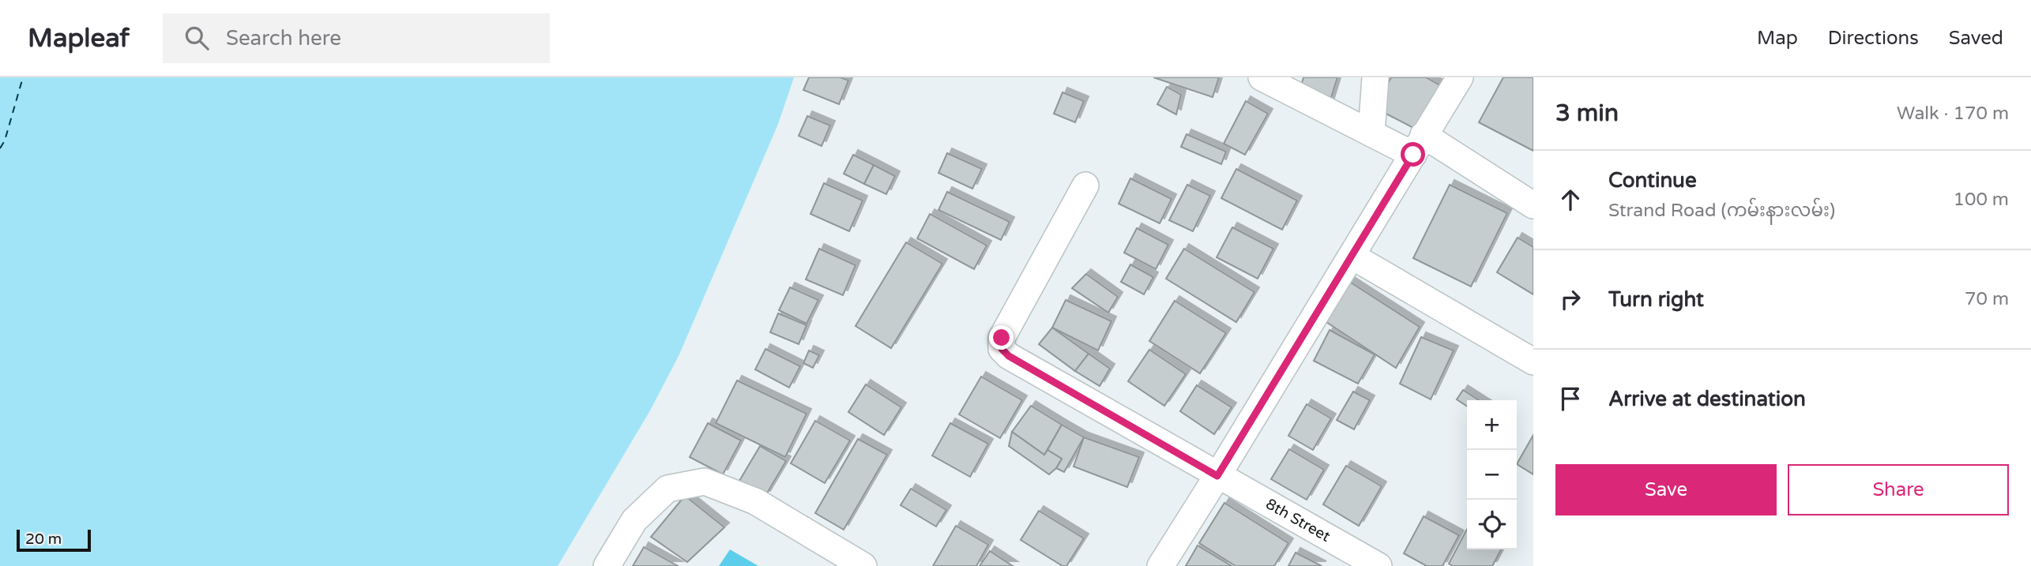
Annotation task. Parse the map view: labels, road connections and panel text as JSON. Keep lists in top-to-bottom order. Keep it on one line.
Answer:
{"streets":{"street":["8th Street"]},"scale_bar":"20 m","page":{"header":"Mapleaf","search":"Search here","nav":["Map","Directions","Saved"],"heading":["3 min","Walk · 170 m"],"list":[["Continue","Strand Road (ကမ်းနားလမ်း)","100 m"],["Turn right","70 m"],"Arrive at destination"],"map_buttons":["+","−"],"buttons":["Save","Share"],"scale":"20 m"}}
